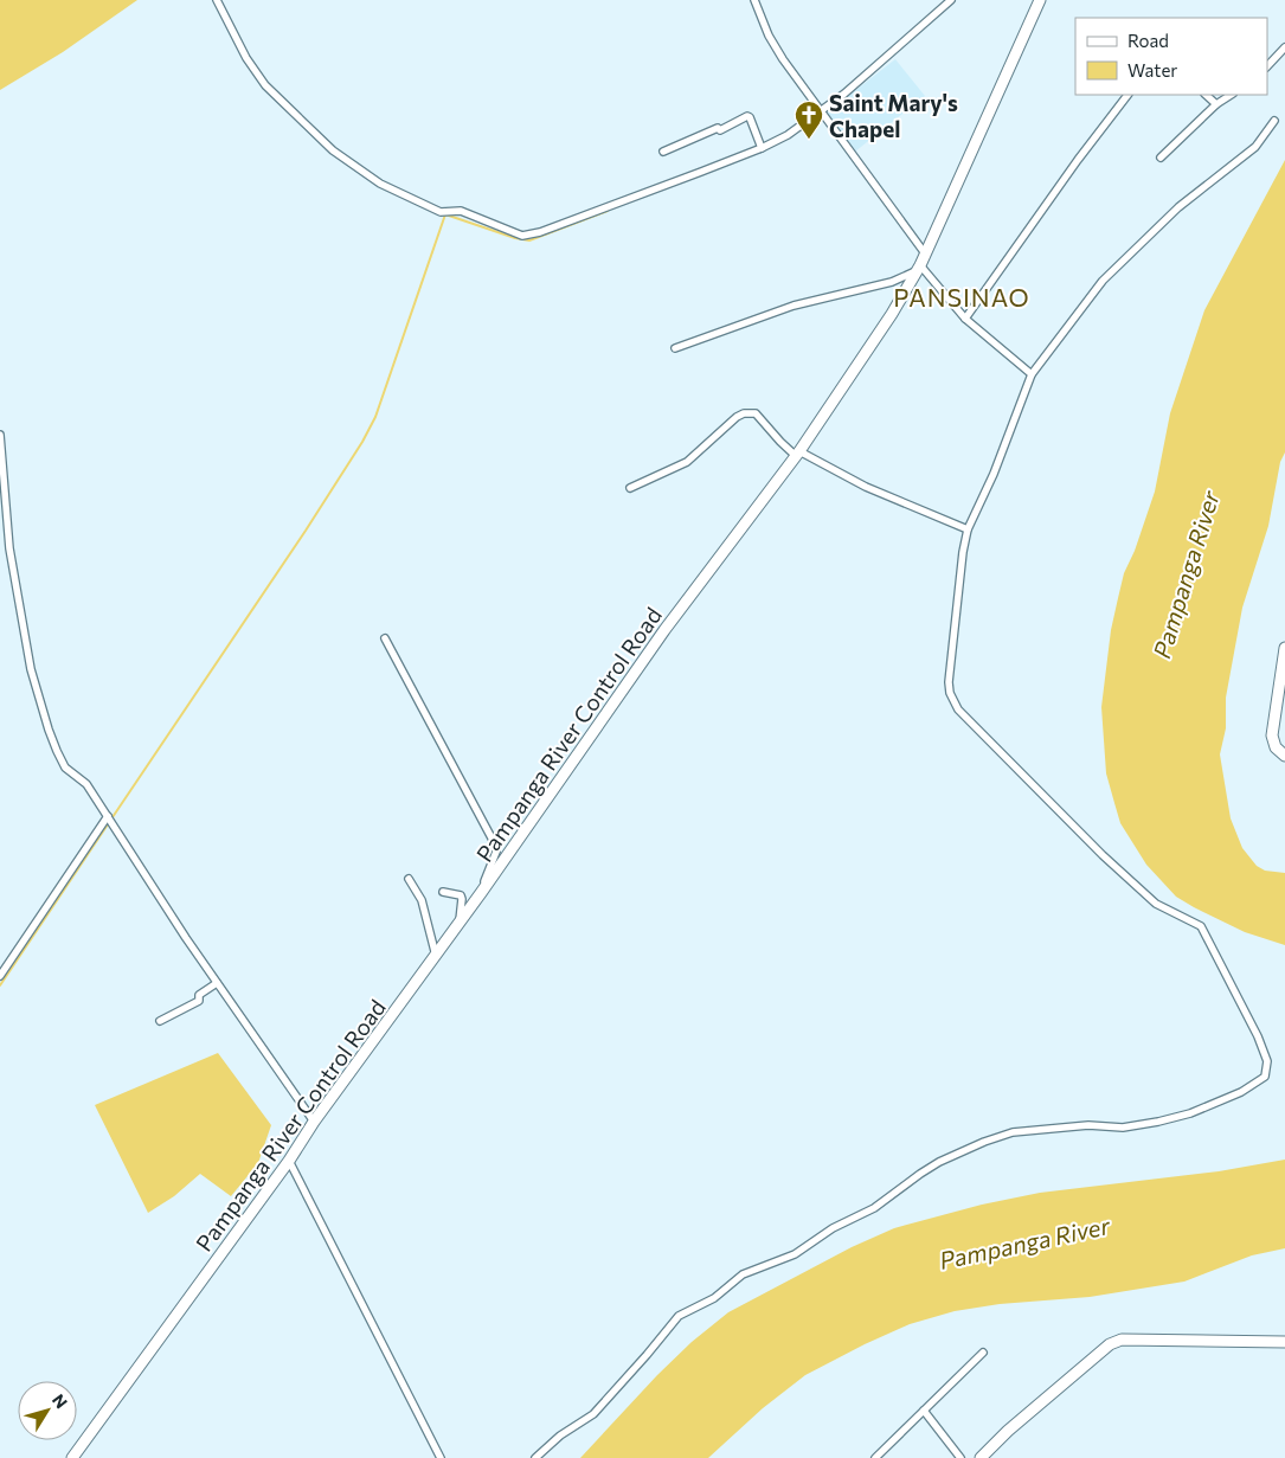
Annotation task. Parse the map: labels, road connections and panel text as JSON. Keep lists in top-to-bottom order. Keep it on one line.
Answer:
{"streets":{"main road":["Pampanga River Control Road"]},"districts":["PANSINAO"],"water":["Pampanga River"],"places":{"church":["Saint Mary's Chapel"]},"legend":["Road","Water"],"north":"top right"}
